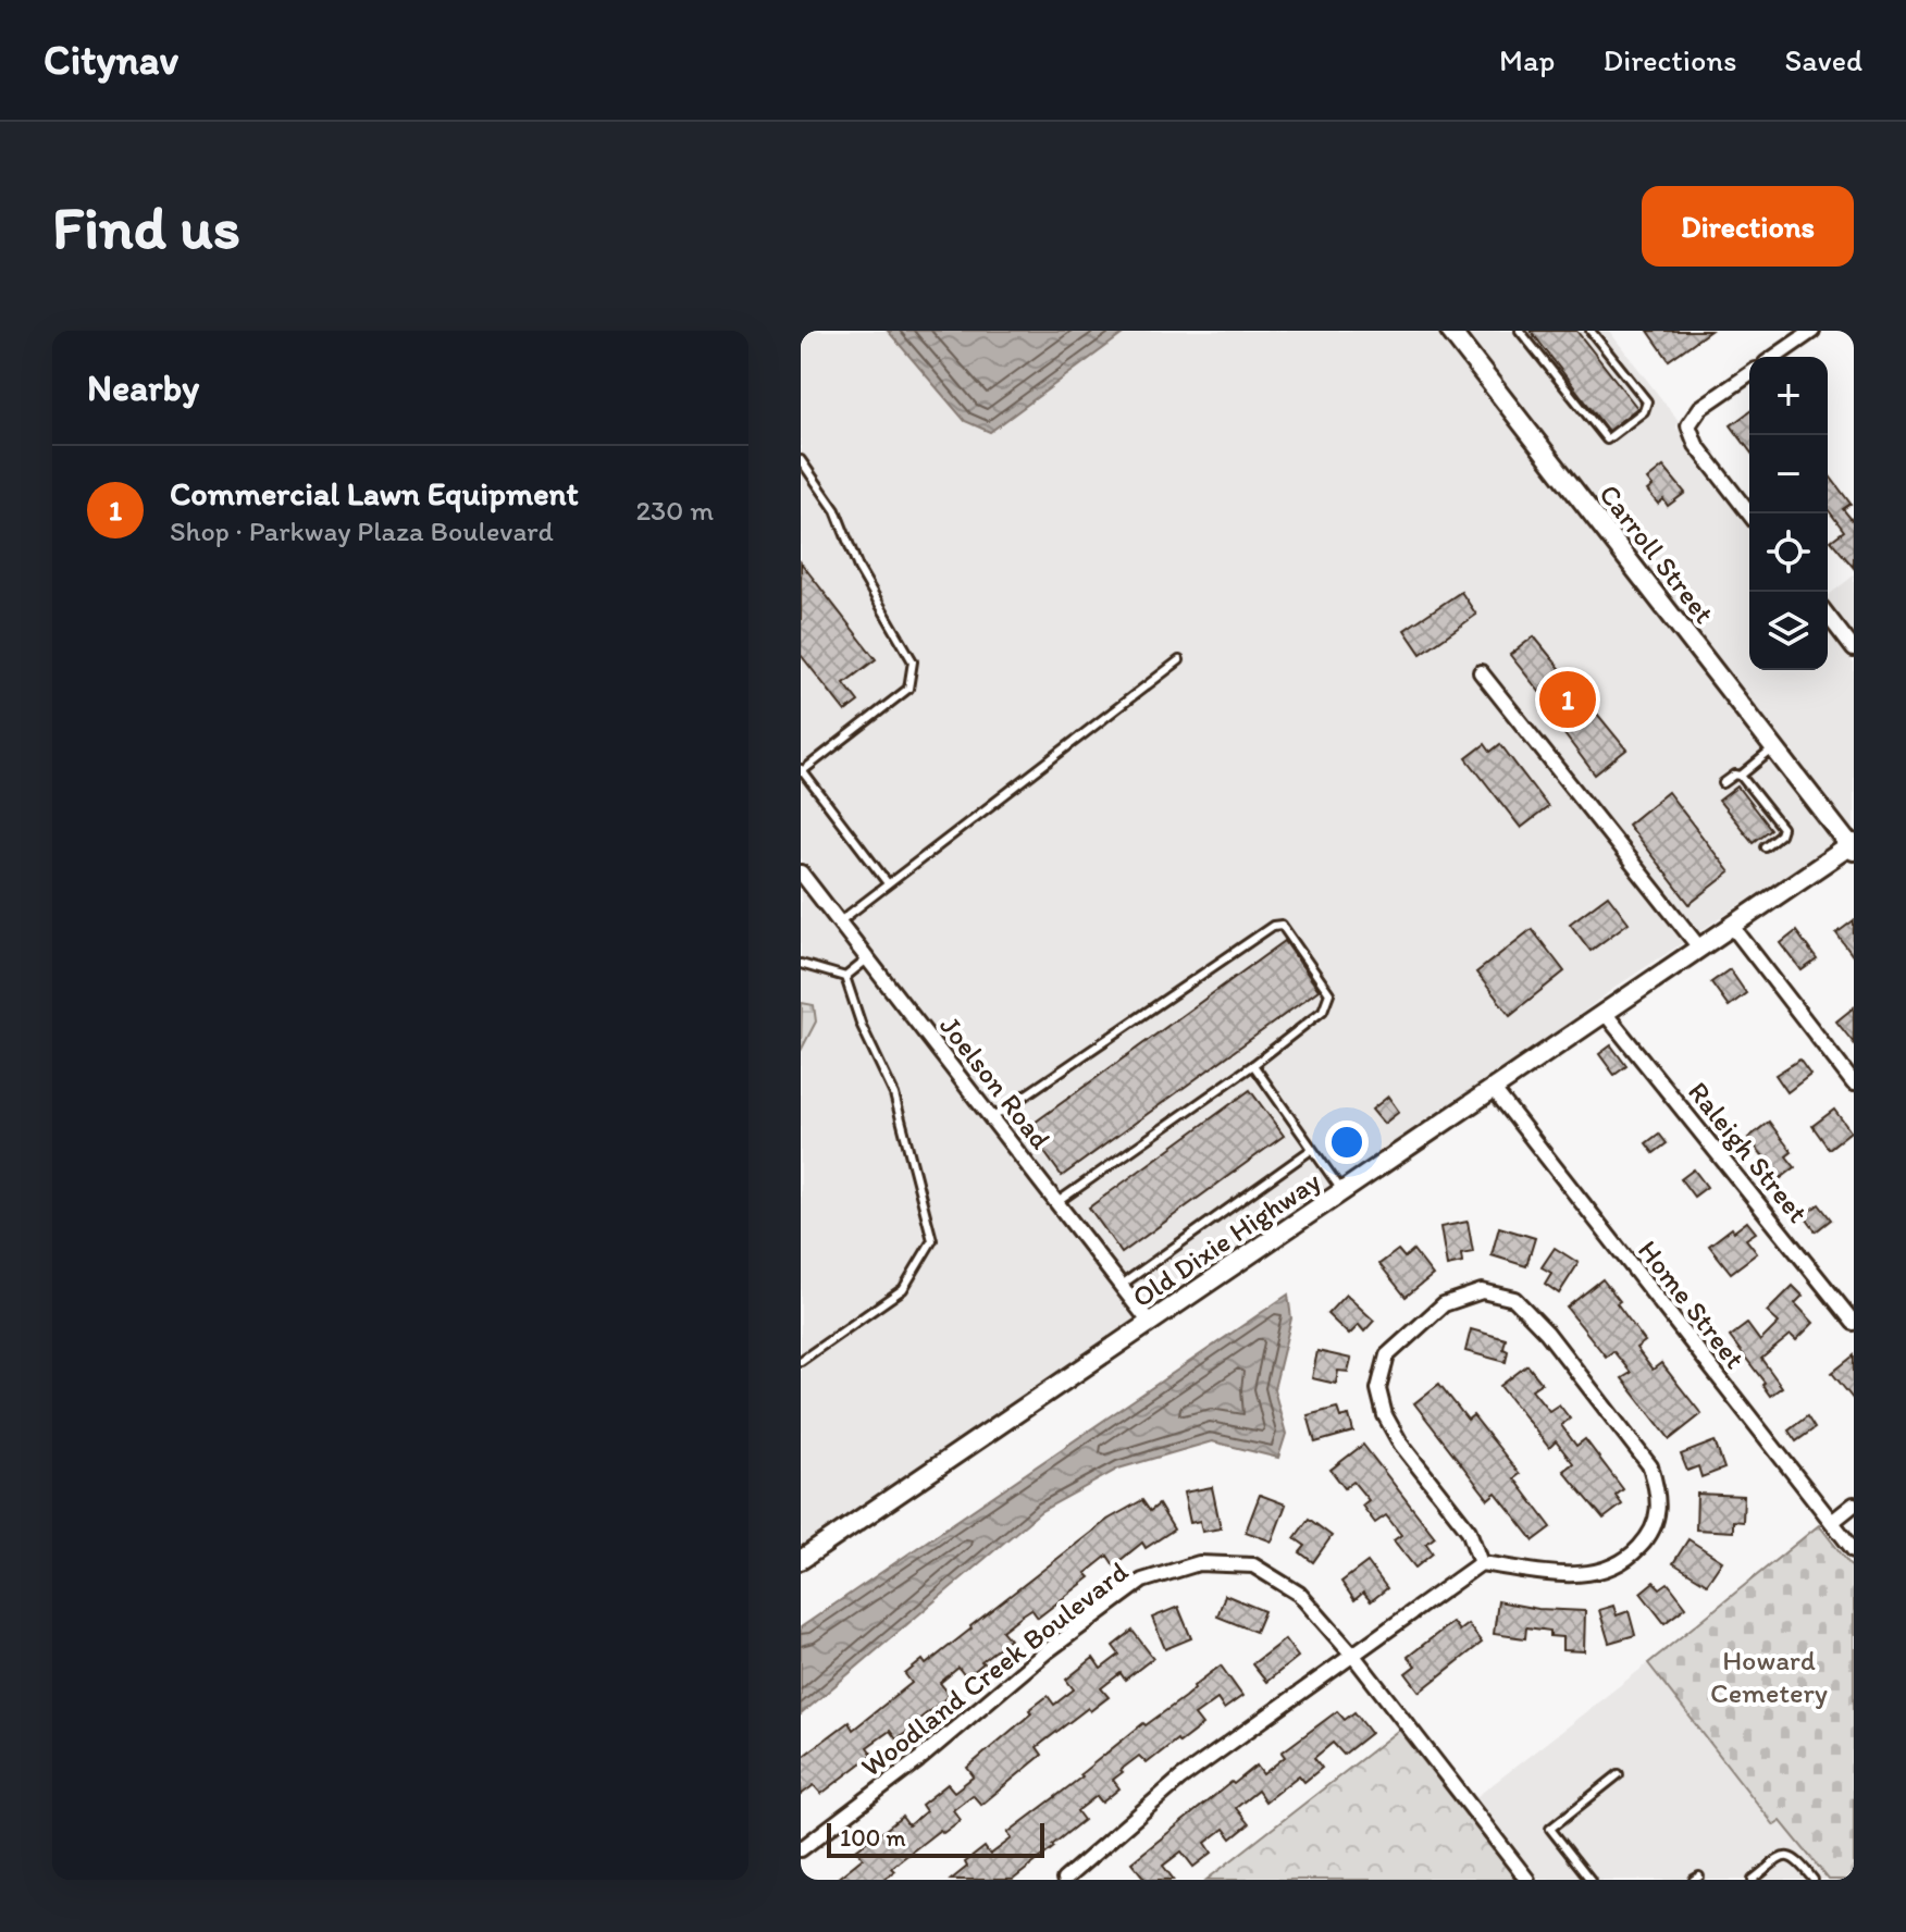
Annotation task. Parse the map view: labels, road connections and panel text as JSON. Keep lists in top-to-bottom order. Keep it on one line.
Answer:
{"streets":{"street":["Carroll Street","Joelson Road","Raleigh Street","Old Dixie Highway","Home Street","Woodland Creek Boulevard"]},"crossings":[["Carroll Street","Old Dixie Highway"],["Joelson Road","Old Dixie Highway"],["Raleigh Street","Old Dixie Highway"],["Old Dixie Highway","Home Street"]],"parks":["Howard Cemetery"],"scale_bar":"100 m","page":{"header":"Citynav","nav":["Map","Directions","Saved"],"buttons":"Directions","title":"Find us","heading":"Nearby","map_buttons":["+","−"],"list":[{"mark":"1","name":"Commercial Lawn Equipment","note":"Shop · Parkway Plaza Boulevard","value":"230 m"}],"pins":"1","scale":"100 m"}}
